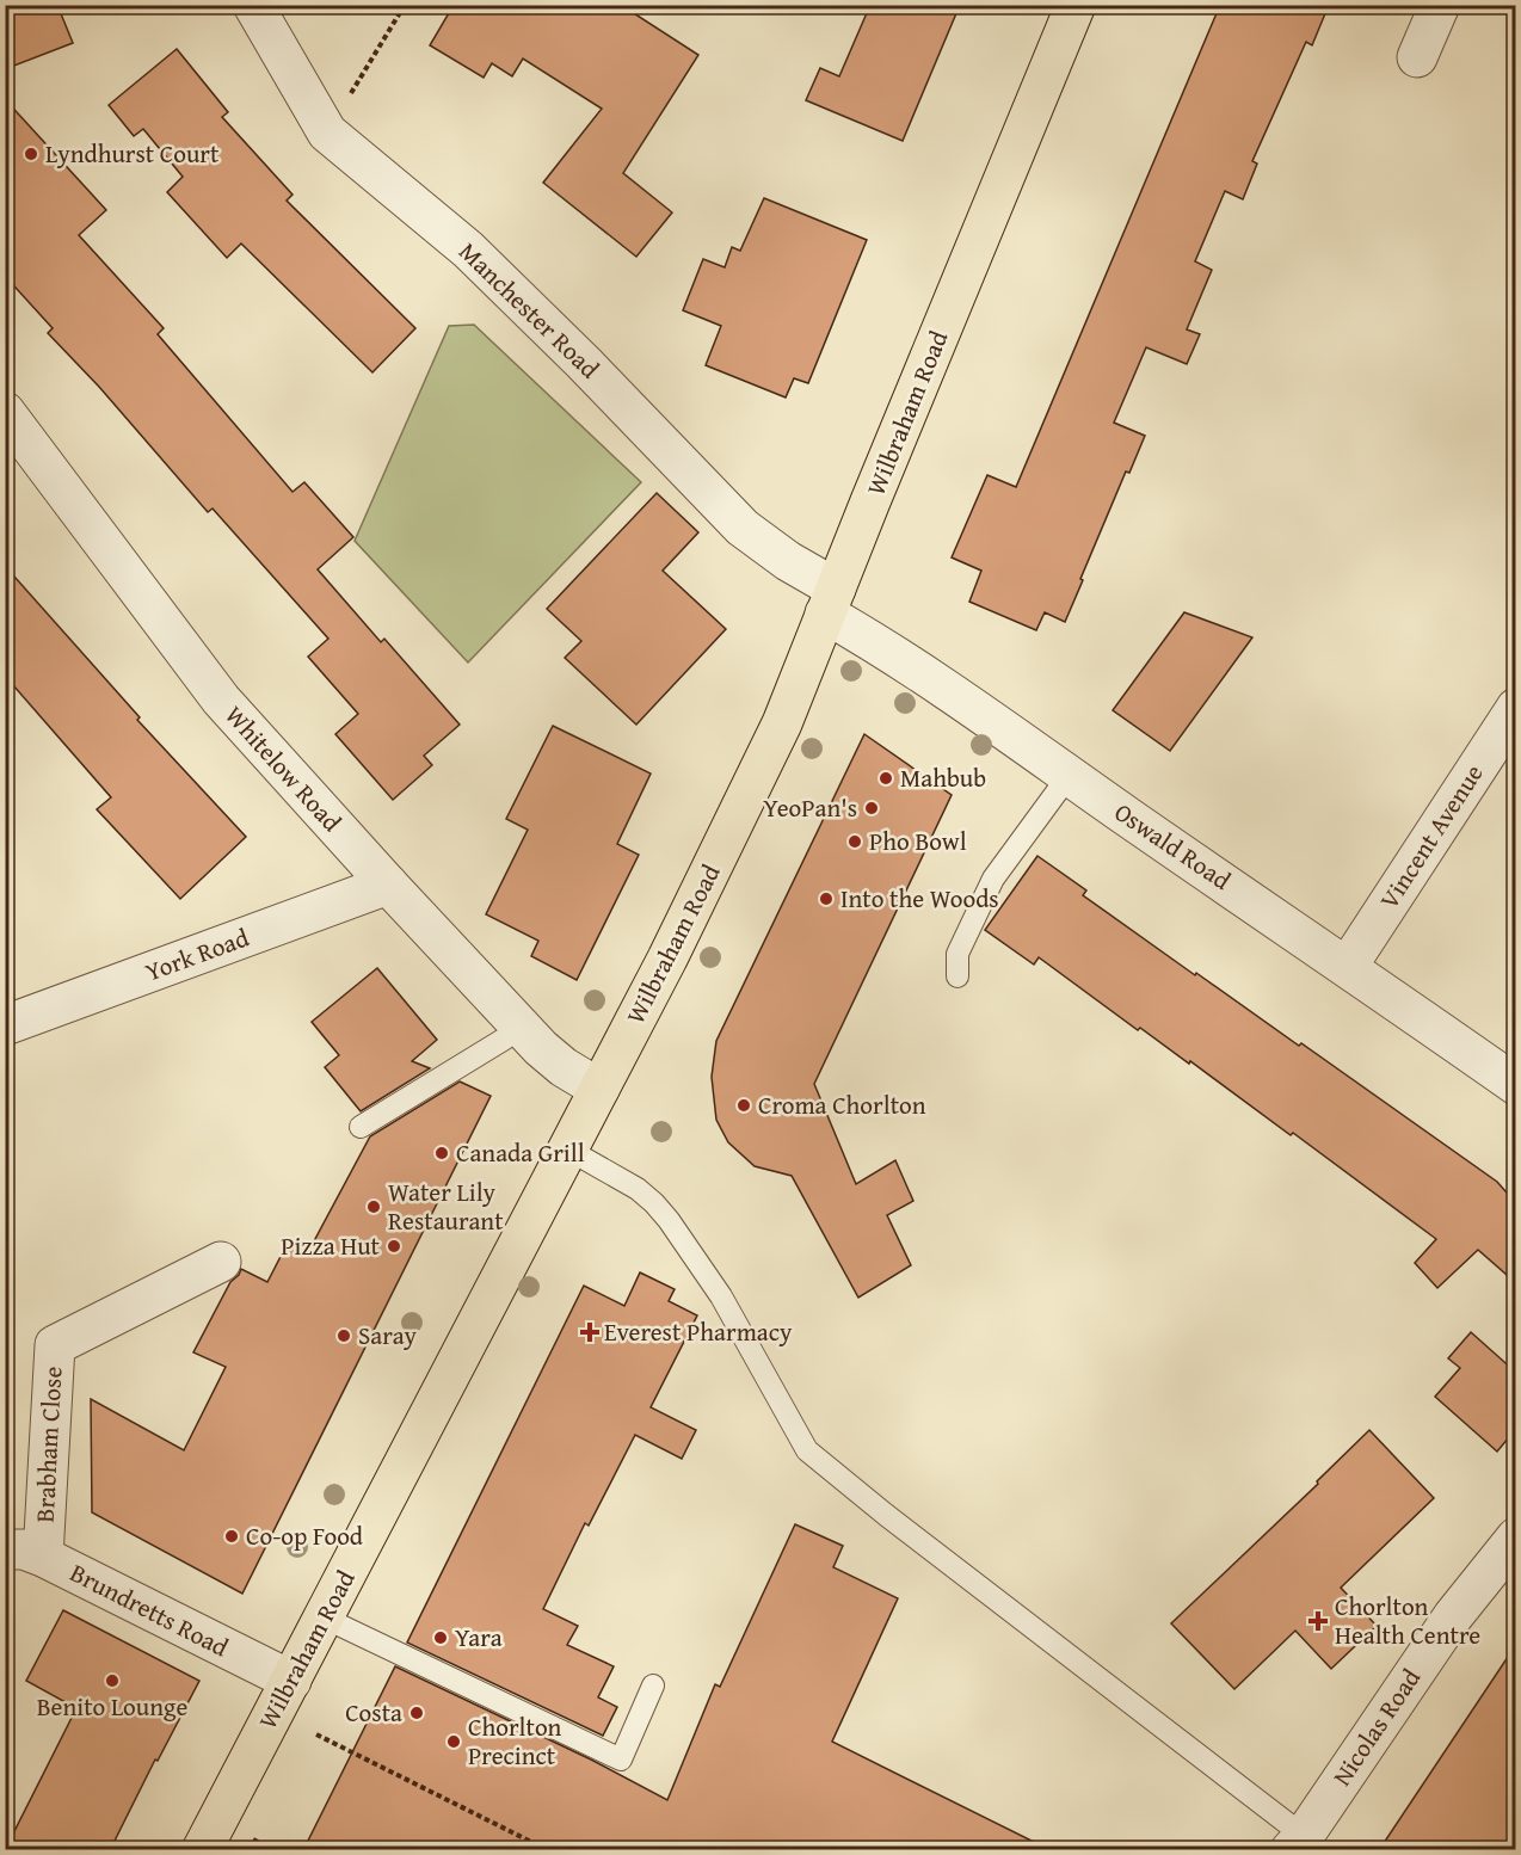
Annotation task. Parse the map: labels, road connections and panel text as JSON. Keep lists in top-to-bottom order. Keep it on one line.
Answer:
{"streets":{"highway":["Wilbraham Road"],"street":["Manchester Road","Whitelow Road","Vincent Avenue","Oswald Road","York Road","Brabham Close","Brundretts Road","Nicolas Road"]},"crossings":[["Manchester Road","Wilbraham Road"],["Manchester Road","Oswald Road"],["Wilbraham Road","Whitelow Road"],["Wilbraham Road","Oswald Road"],["Wilbraham Road","Brundretts Road"],["Whitelow Road","York Road"],["Vincent Avenue","Oswald Road"],["Brabham Close","Brundretts Road"]],"places":{"other":["Lyndhurst Court","Mahbub","YeoPan's","Pho Bowl","Into the Woods","Croma Chorlton","Canada Grill","Water Lily Restaurant","Pizza Hut","Saray","Co-op Food","Yara","Benito Lounge","Costa","Chorlton Precinct"],"health":["Everest Pharmacy","Chorlton Health Centre"]}}
